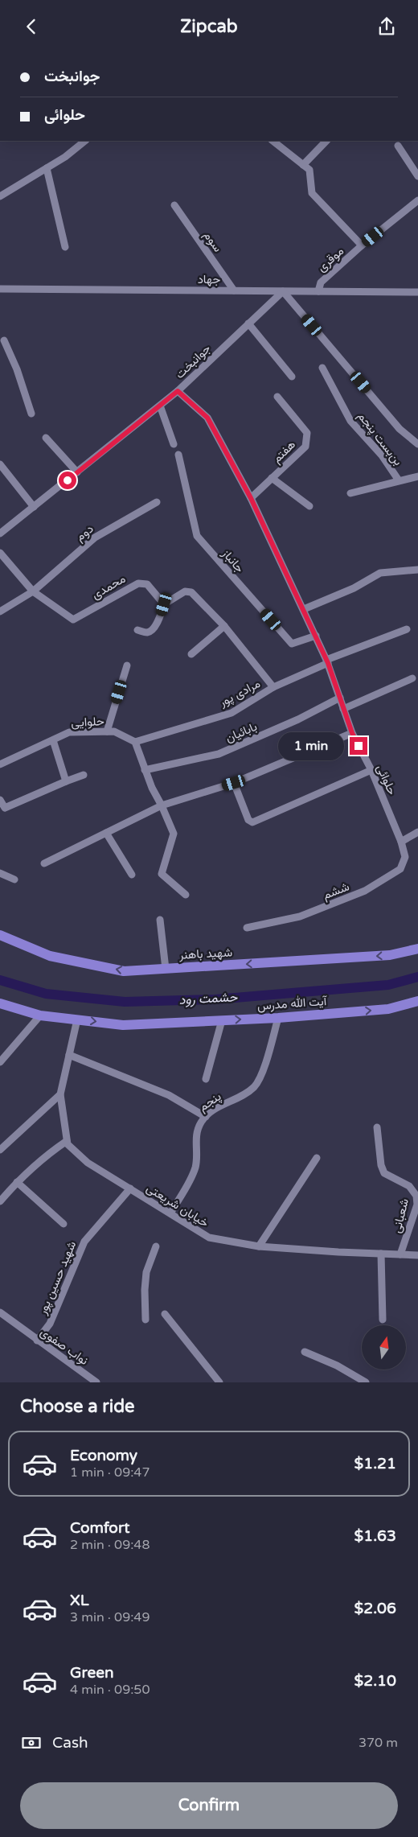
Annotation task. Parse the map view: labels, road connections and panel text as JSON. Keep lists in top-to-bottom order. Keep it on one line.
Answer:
{"streets":{"main road":["شهید باهنر","آیت الله مدرس"],"street":["سوم","موقری","جهاد","جوانبخت","بن‌بست پنجم","هفتم","دوم","جانباز","محمدی","مرادی پور","حلوایی","بابائیان","حلوائی","ششم","پنجم","خیابان شریعتی","شعبانی","شهید حسین پور","نواب صفوی"]},"crossings":[["سوم","جهاد"],["موقری","جهاد"],["جهاد","جوانبخت"],["جوانبخت","حلوائی"],["هفتم","حلوائی"],["دوم","محمدی"],["جانباز","حلوائی"],["مرادی پور","حلوایی"],["مرادی پور","حلوائی"],["بابائیان","حلوائی"],["حلوائی","ششم"],["آیت الله مدرس","پنجم"],["پنجم","خیابان شریعتی"],["خیابان شریعتی","شعبانی"],["خیابان شریعتی","شهید حسین پور"],["شهید حسین پور","نواب صفوی"]],"one_way":["شهید باهنر","آیت الله مدرس"],"water":["حشمت رود"],"north":"top","page":{"header":"Zipcab","banner":["جوانبخت","حلوائی"],"bubble":"1 min","heading":"Choose a ride","list":[{"name":"Economy","note":"1 min · 09:47","value":"$1.21"},{"name":"Comfort","note":"2 min · 09:48","value":"$1.63"},{"name":"XL","note":"3 min · 09:49","value":"$2.06"},{"name":"Green","note":"4 min · 09:50","value":"$2.10"}],"pay":["Cash","370 m"],"buttons":"Confirm"}}
